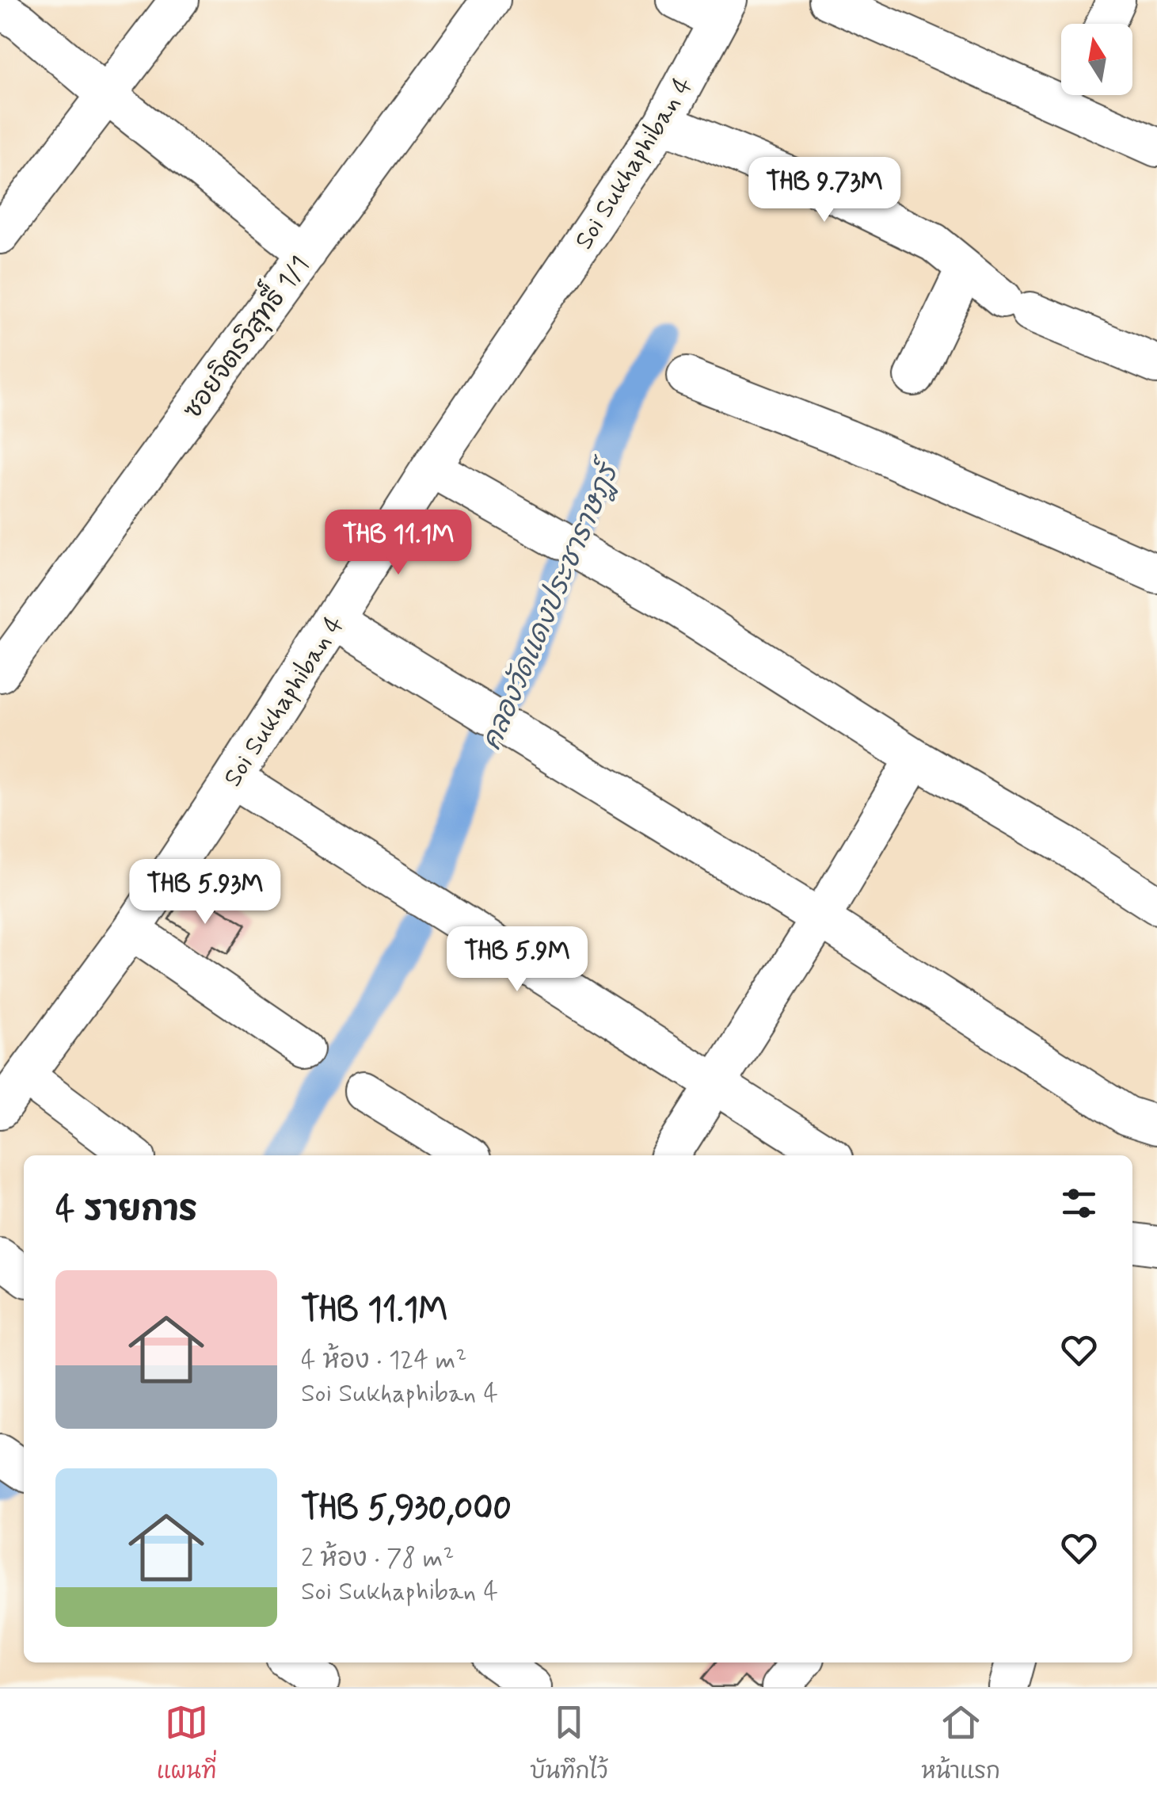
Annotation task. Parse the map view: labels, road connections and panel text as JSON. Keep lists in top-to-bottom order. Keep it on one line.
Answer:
{"streets":{"street":["Soi Sukhaphiban 4","ซอยจิตรวิสุทธื์ 1/1"]},"water":["คลองวัดแดงประชาราษฎร์"],"north":"top","page":{"price":["THB 9.73M","THB 11.1M","THB 5.93M","THB 5.9M"],"heading":"4 รายการ","list":[{"name":"THB 11.1M","note":"4 ห้อง · 124 m² · Soi Sukhaphiban 4"},{"name":"THB 5,930,000","note":"2 ห้อง · 78 m² · Soi Sukhaphiban 4"}],"tabs":["แผนที่","บันทึกไว้","หน้าแรก"]}}
